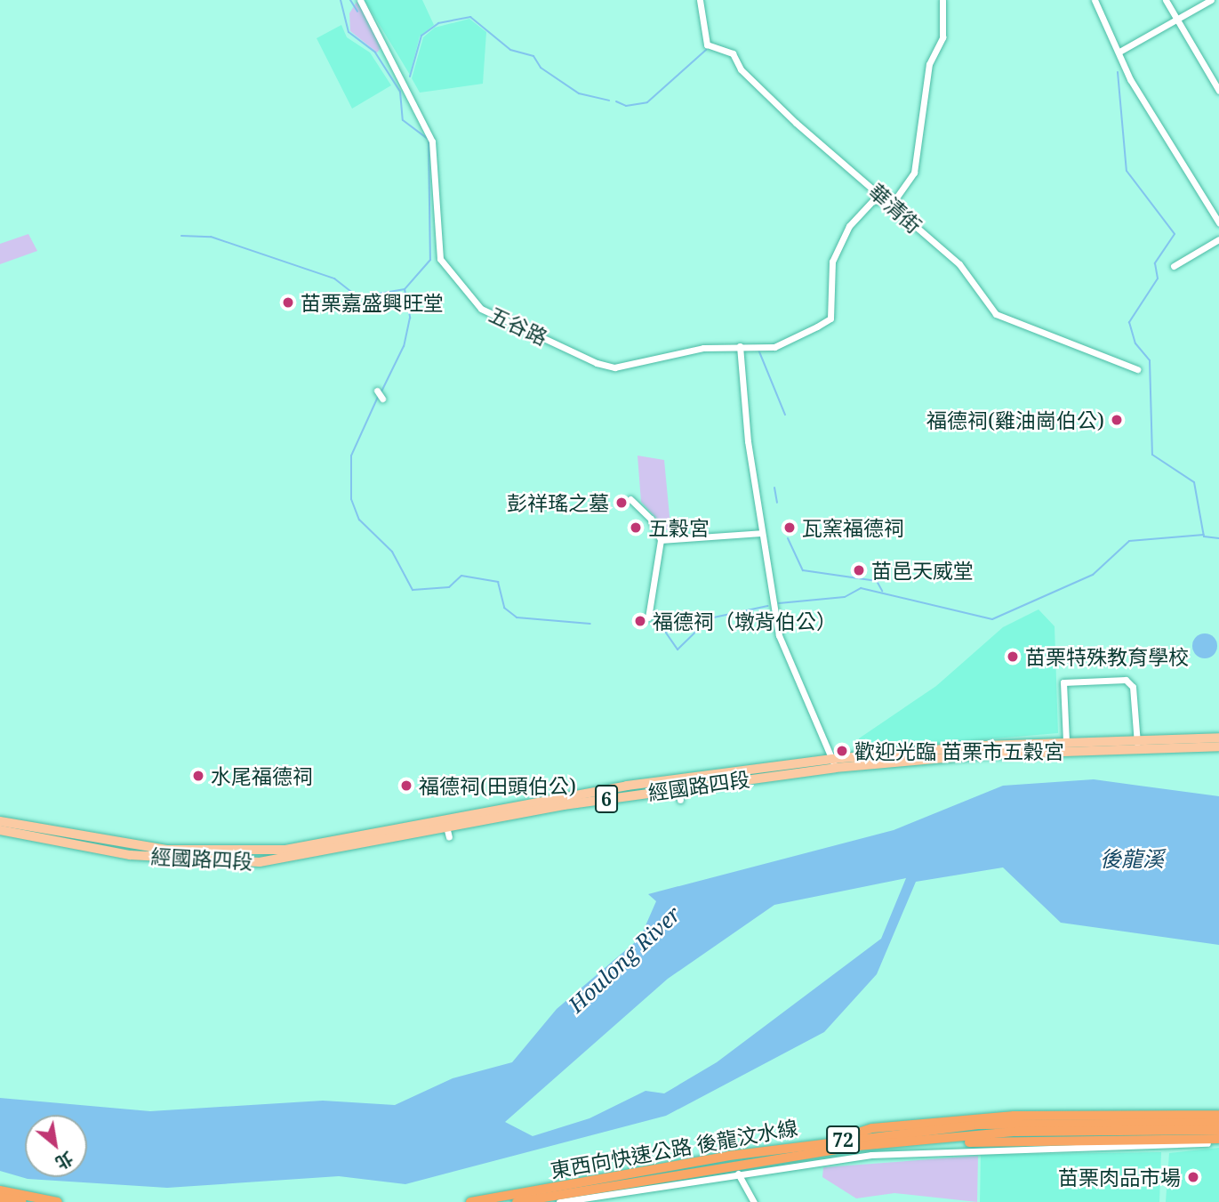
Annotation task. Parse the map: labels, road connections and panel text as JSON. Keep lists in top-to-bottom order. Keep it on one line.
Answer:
{"streets":{"highway":["72","東西向快速公路 後龍汶水線"],"main road":["經國路四段","6"],"street":["華清街","五谷路"]},"crossings":[["華清街","五谷路"]],"water":["後龍溪","Houlong River"],"places":["苗栗嘉盛興旺堂","福德祠(雞油崗伯公)","彭祥瑤之墓","五穀宮","瓦窯福德祠","苗邑天威堂","福德祠（墩背伯公）","苗栗特殊教育學校","歡迎光臨 苗栗市五穀宮","水尾福德祠","福德祠(田頭伯公)","苗栗肉品市場"],"north":"bottom right"}
